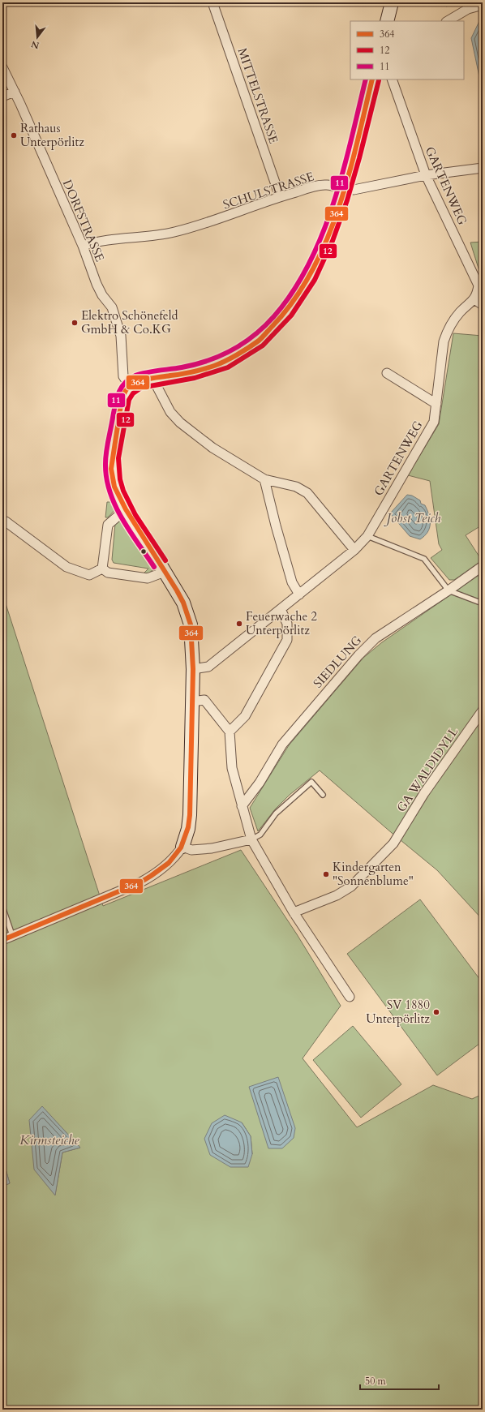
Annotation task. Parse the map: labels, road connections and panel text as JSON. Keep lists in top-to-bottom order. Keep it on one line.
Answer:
{"streets":{"street":["MITTELSTRASSE","GARTENWEG","SCHULSTRASSE","DORFSTRASSE","SIEDLUNG","GA WALDIDYLL"]},"crossings":[["MITTELSTRASSE","SCHULSTRASSE"],["GARTENWEG","SCHULSTRASSE"],["SCHULSTRASSE","DORFSTRASSE"]],"water":["Jobst Teich","Kirmsteiche"],"places":["Rathaus Unterpörlitz","Elektro Schönefeld GmbH & Co.KG","Feuerwache 2 Unterpörlitz","Kindergarten \"Sonnenblume\"","SV 1880 Unterpörlitz"],"lines":["transit line 364","transit line 11","transit line 12"],"legend":["364","12","11"],"scale_bar":"50 m","north":"bottom"}
